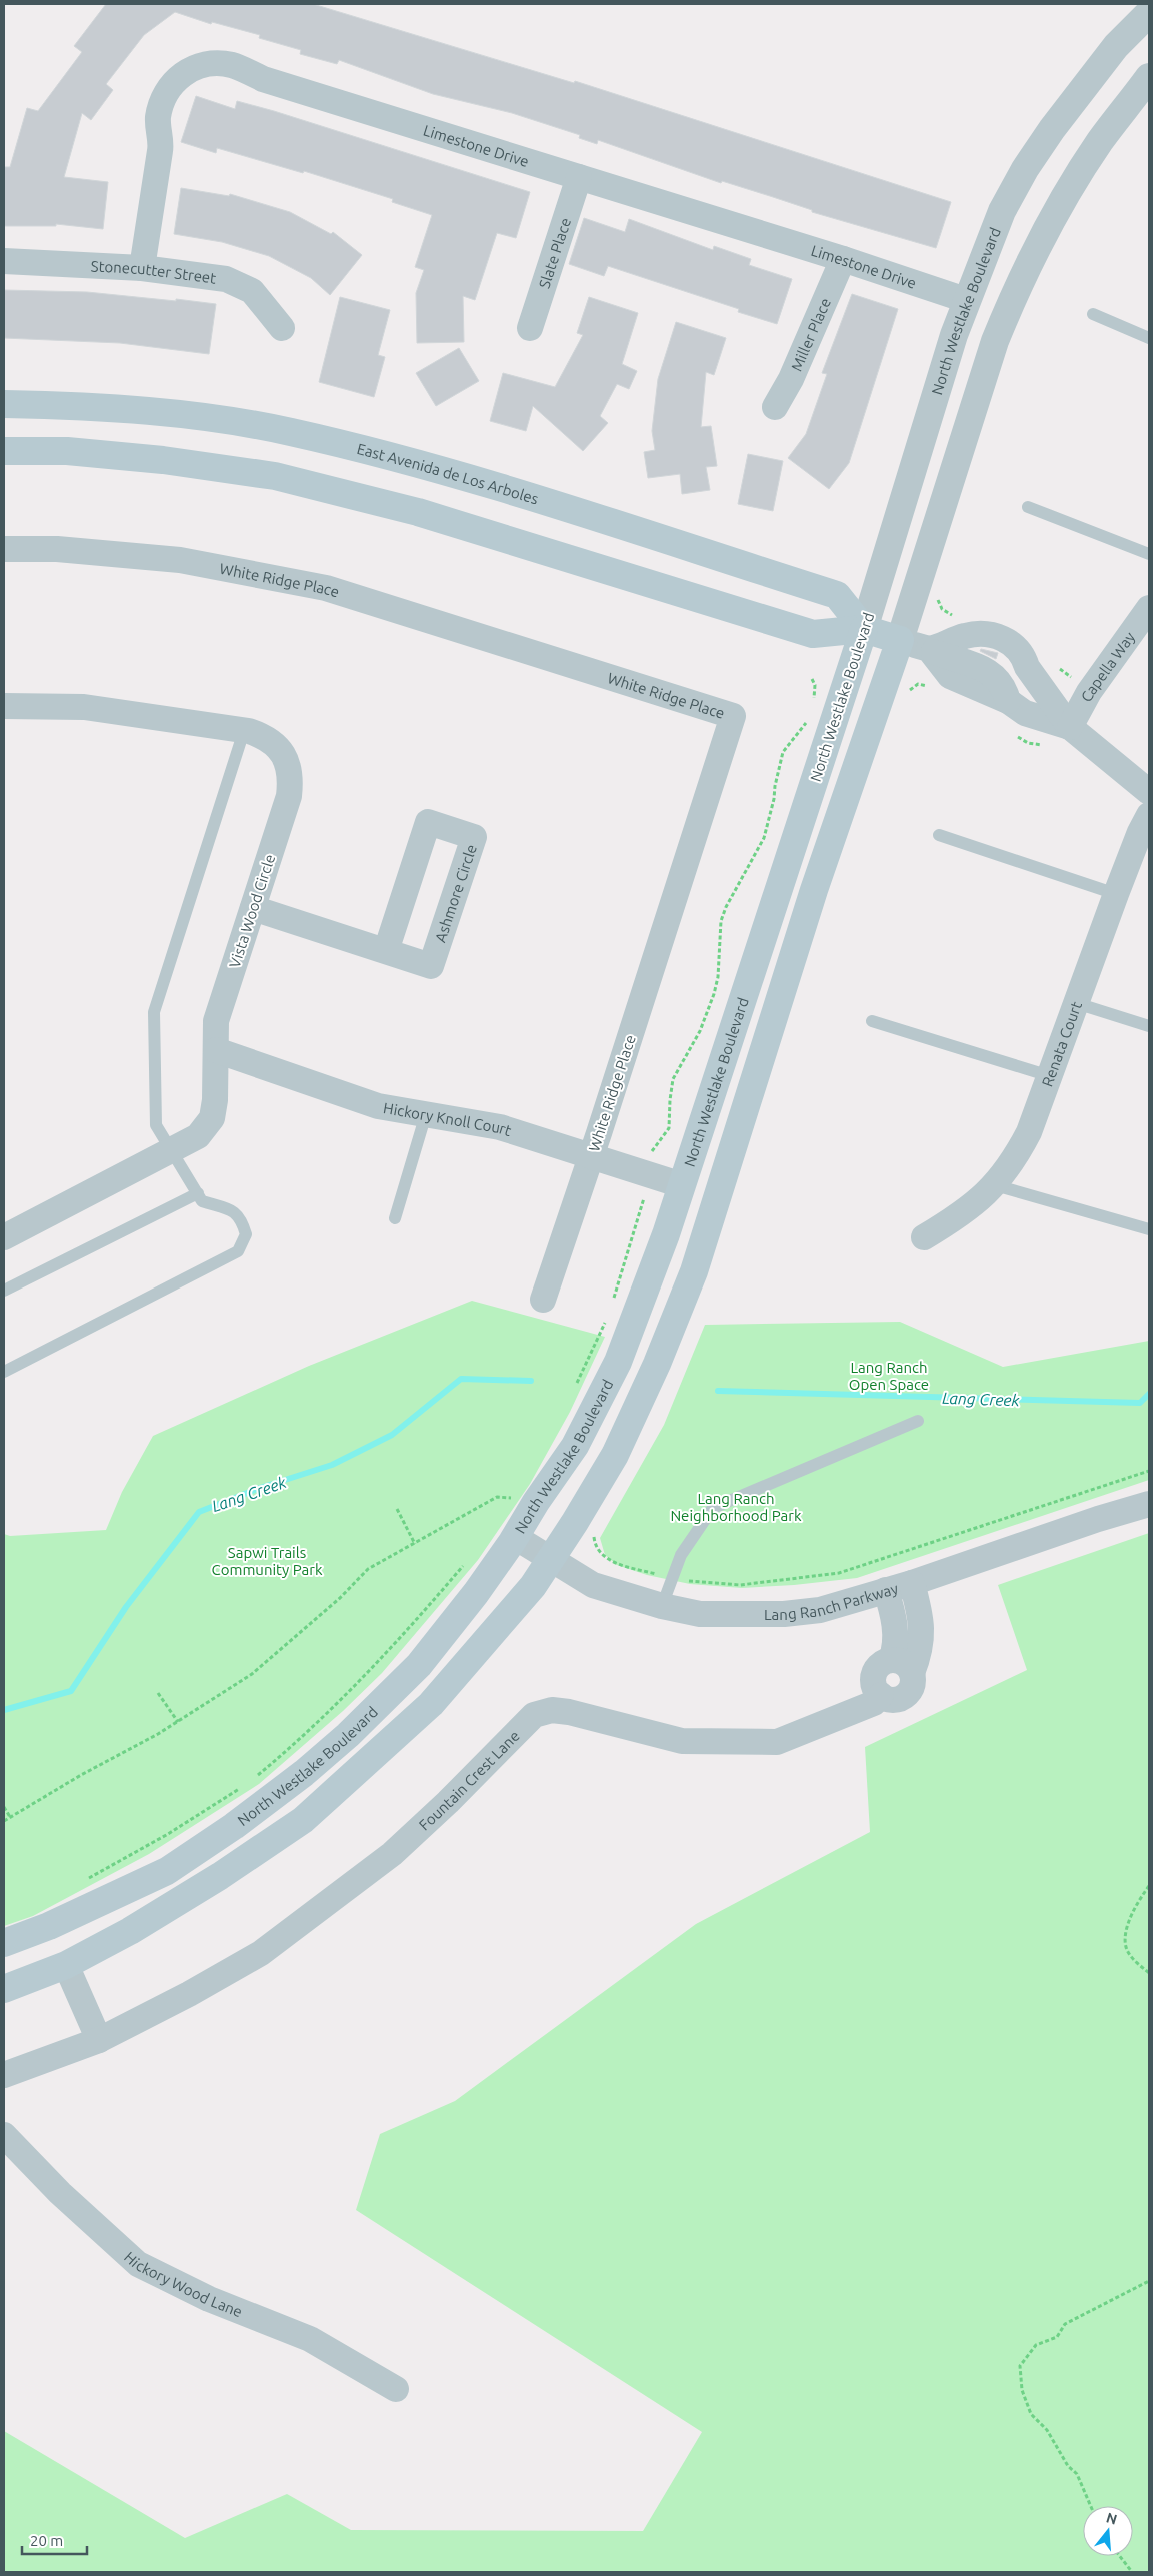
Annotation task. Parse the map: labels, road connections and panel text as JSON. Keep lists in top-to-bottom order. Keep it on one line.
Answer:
{"streets":{"main road":["North Westlake Boulevard","East Avenida de Los Arboles"],"street":["Limestone Drive","Slate Place","Stonecutter Street","Miller Place","White Ridge Place","Capella Way","Ashmore Circle","Vista Wood Circle","Renata Court","Hickory Knoll Court","Lang Ranch Parkway","Fountain Crest Lane","Hickory Wood Lane"]},"crossings":[["Limestone Drive","Slate Place"],["Limestone Drive","Stonecutter Street"],["Limestone Drive","North Westlake Boulevard"],["Limestone Drive","Miller Place"],["North Westlake Boulevard","East Avenida de Los Arboles"],["North Westlake Boulevard","Hickory Knoll Court"],["North Westlake Boulevard","Lang Ranch Parkway"],["White Ridge Place","Hickory Knoll Court"],["Ashmore Circle","Vista Wood Circle"],["Vista Wood Circle","Hickory Knoll Court"],["Lang Ranch Parkway","Fountain Crest Lane"]],"water":["Lang Creek"],"parks":["Lang Ranch Open Space","Lang Ranch Neighborhood Park","Sapwi Trails Community Park"],"scale_bar":"20 m","north":"top"}
